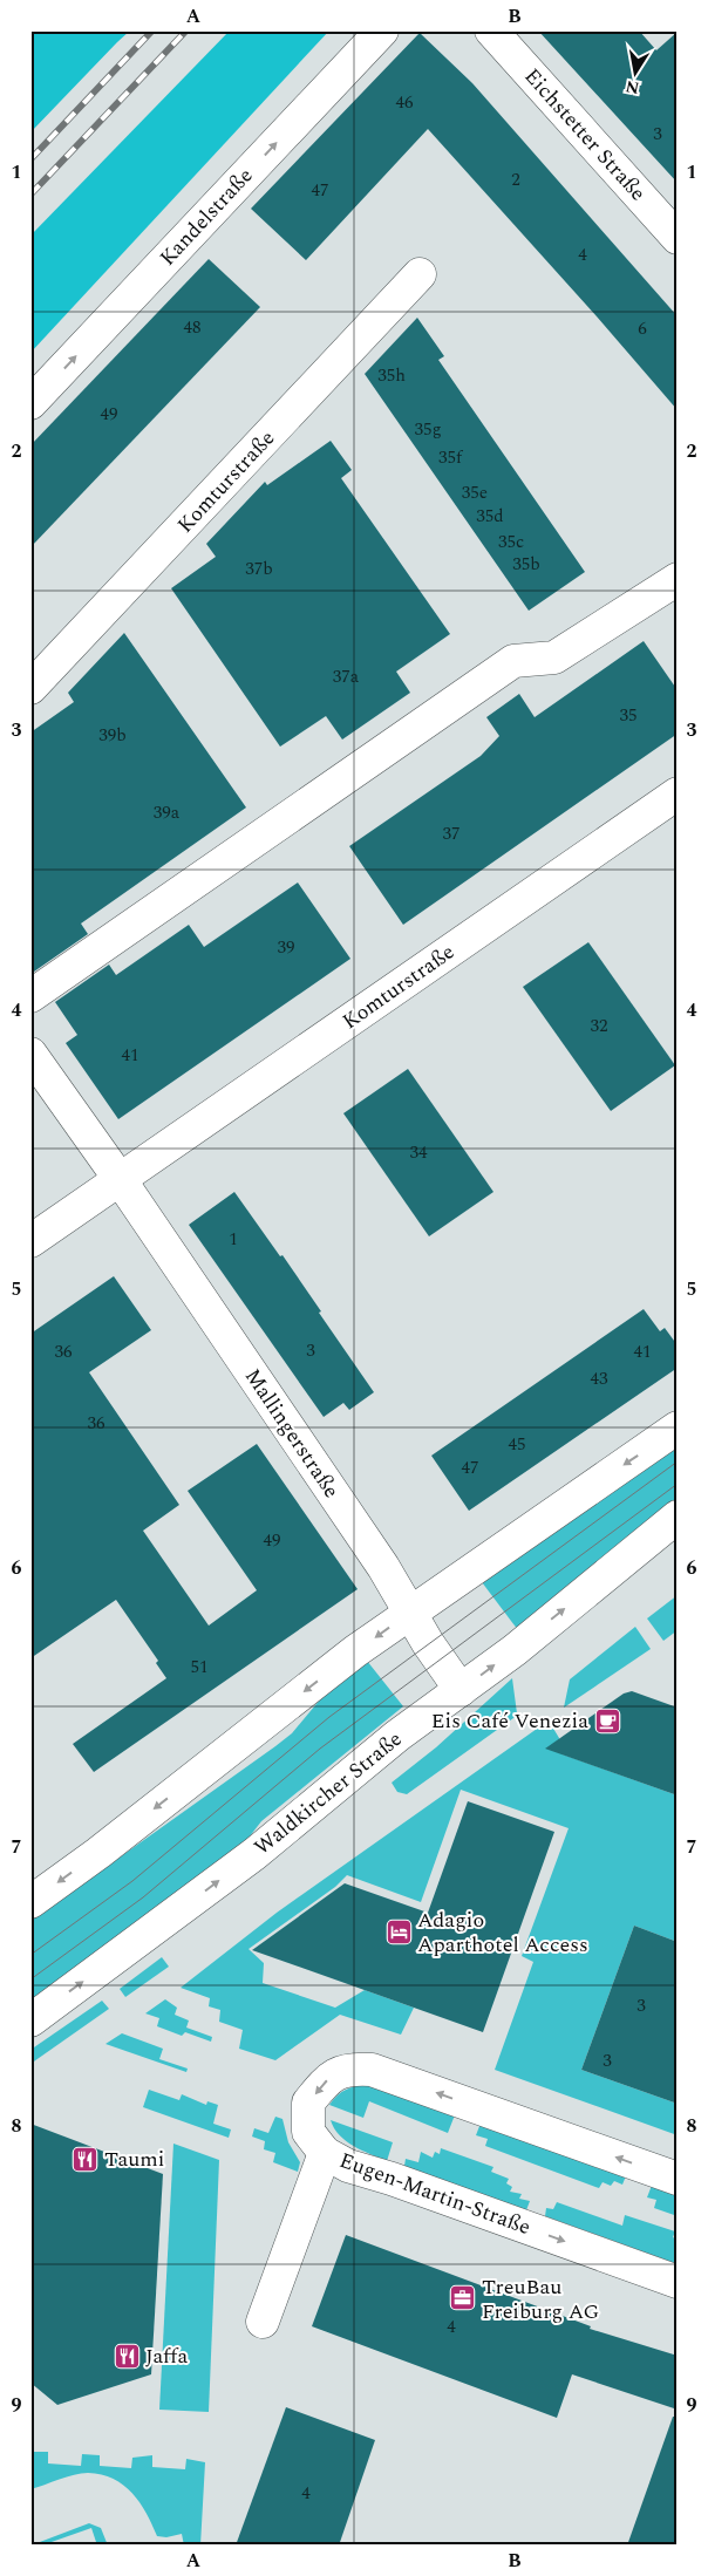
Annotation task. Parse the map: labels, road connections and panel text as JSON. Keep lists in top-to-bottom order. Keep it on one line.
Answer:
{"streets":{"street":["Eichstetter Straße","Kandelstraße","Komturstraße","Mallingerstraße","Waldkircher Straße","Eugen-Martin-Straße"]},"crossings":[["Komturstraße","Mallingerstraße"],["Mallingerstraße","Waldkircher Straße"]],"one_way":["Kandelstraße"],"places":{"cafe":["Eis Café Venezia"],"hotel":["Adagio Aparthotel Access"],"restaurant":["Taumi","Jaffa"],"office":["TreuBau Freiburg AG"]},"house_numbers":["46","3","2","47","4","48","6","35h","49","35g","35f","35e","35d","35c","35b","37b","37a","35","39b","39a","37","39","32","41","34","1","3","36","41","43","36","45","47","49","51","3","3","4","4"],"north":"bottom","grid":{"columns":["A","B"],"rows":["1","2","3","4","5","6","7","8","9"]}}
